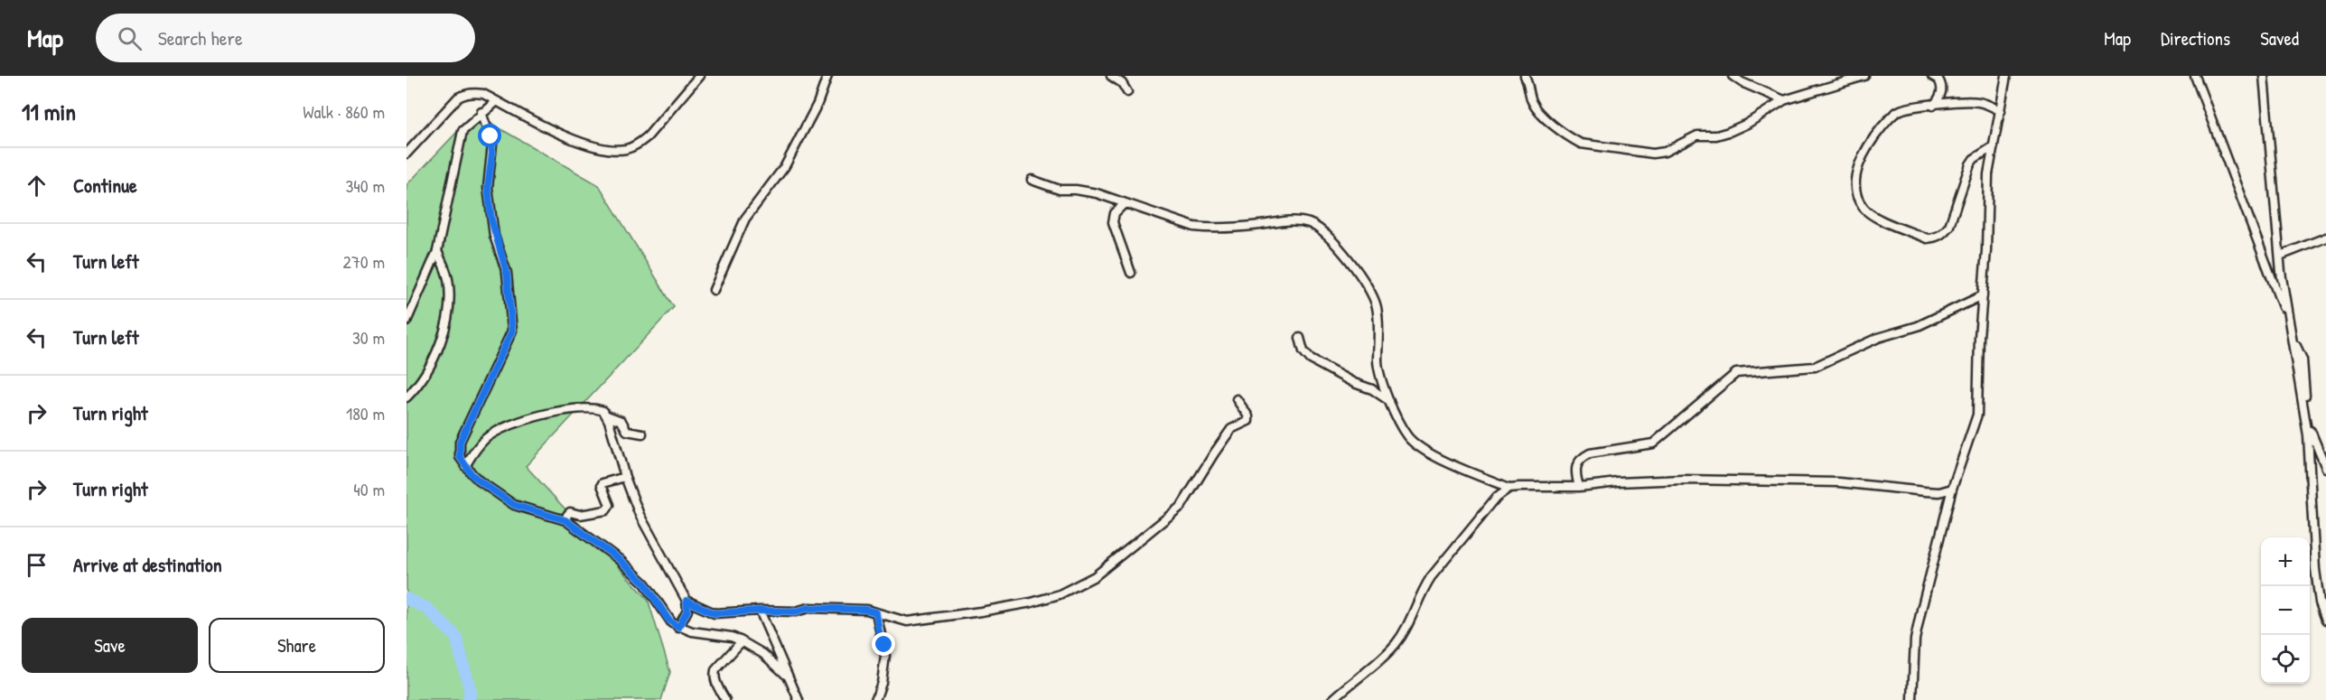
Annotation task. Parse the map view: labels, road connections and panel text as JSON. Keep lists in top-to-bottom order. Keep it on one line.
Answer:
{"page":{"header":"Map","search":"Search here","nav":["Map","Directions","Saved"],"heading":["11 min","Walk · 860 m"],"list":[["Continue","340 m"],["Turn left","270 m"],["Turn left","30 m"],["Turn right","180 m"],["Turn right","40 m"],"Arrive at destination"],"map_buttons":["+","−"],"buttons":["Save","Share"]}}
